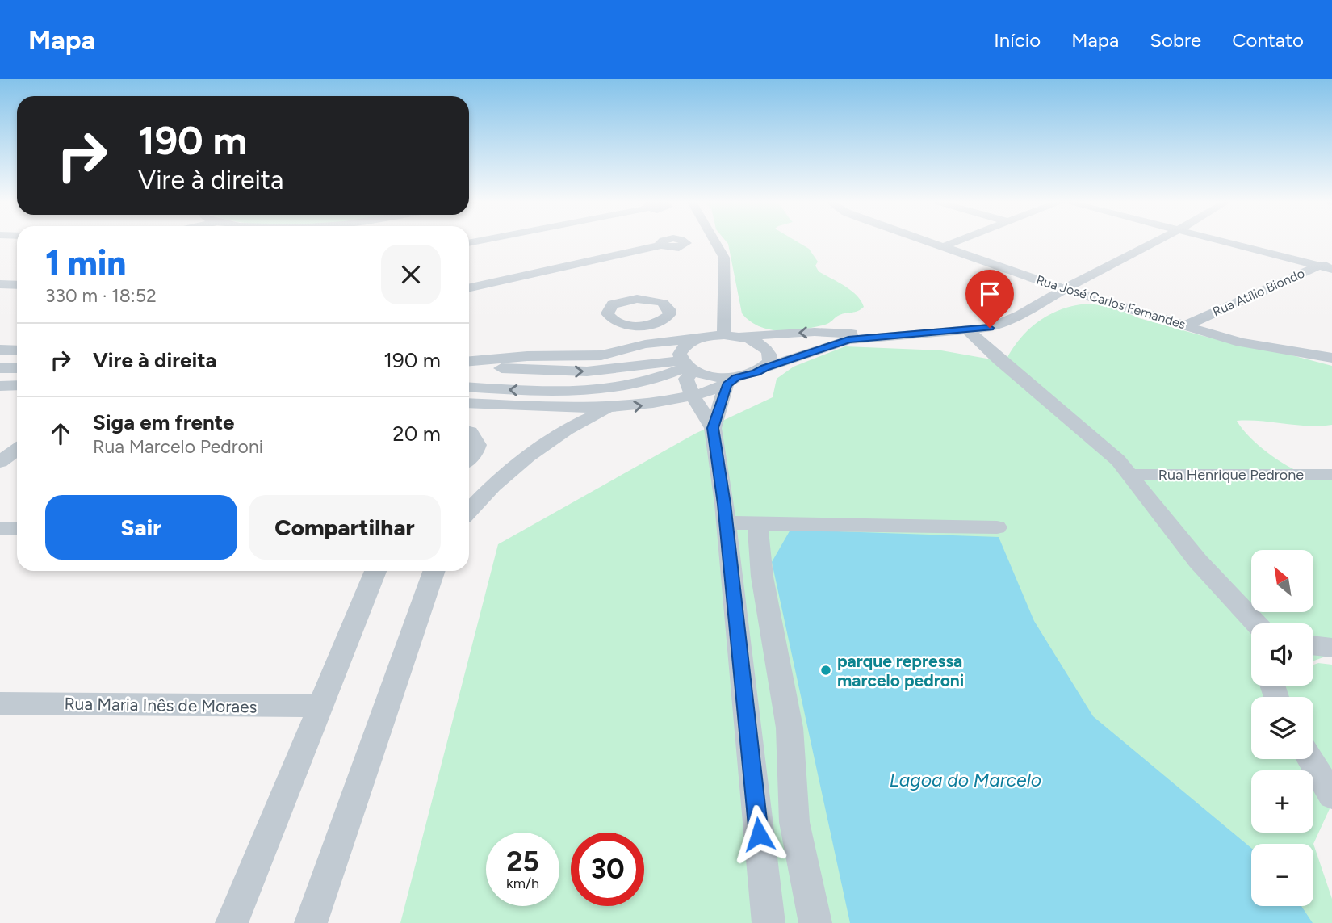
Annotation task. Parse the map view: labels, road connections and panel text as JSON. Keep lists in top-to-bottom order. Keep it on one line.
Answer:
{"streets":{"street":["Rua Atílio Biondo","Rua José Carlos Fernandes","Rua Henrique Pedrone","Rua Maria Inês de Moraes"]},"crossings":[["Rua Atílio Biondo","Rua José Carlos Fernandes"]],"water":["Lagoa do Marcelo"],"places":["parque repressa marcelo pedroni"],"north":"top left","page":{"header":"Mapa","nav":["Início","Mapa","Sobre","Contato"],"turn":["190 m","Vire à direita"],"heading":["1 min","330 m · 18:52"],"list":[{"name":"Vire à direita","value":"190 m"},{"name":"Siga em frente","note":"Rua Marcelo Pedroni","value":"20 m"}],"buttons":["Sair","Compartilhar"],"map_buttons":["+","−"],"speed":"25 km/h","limit":"30"}}
